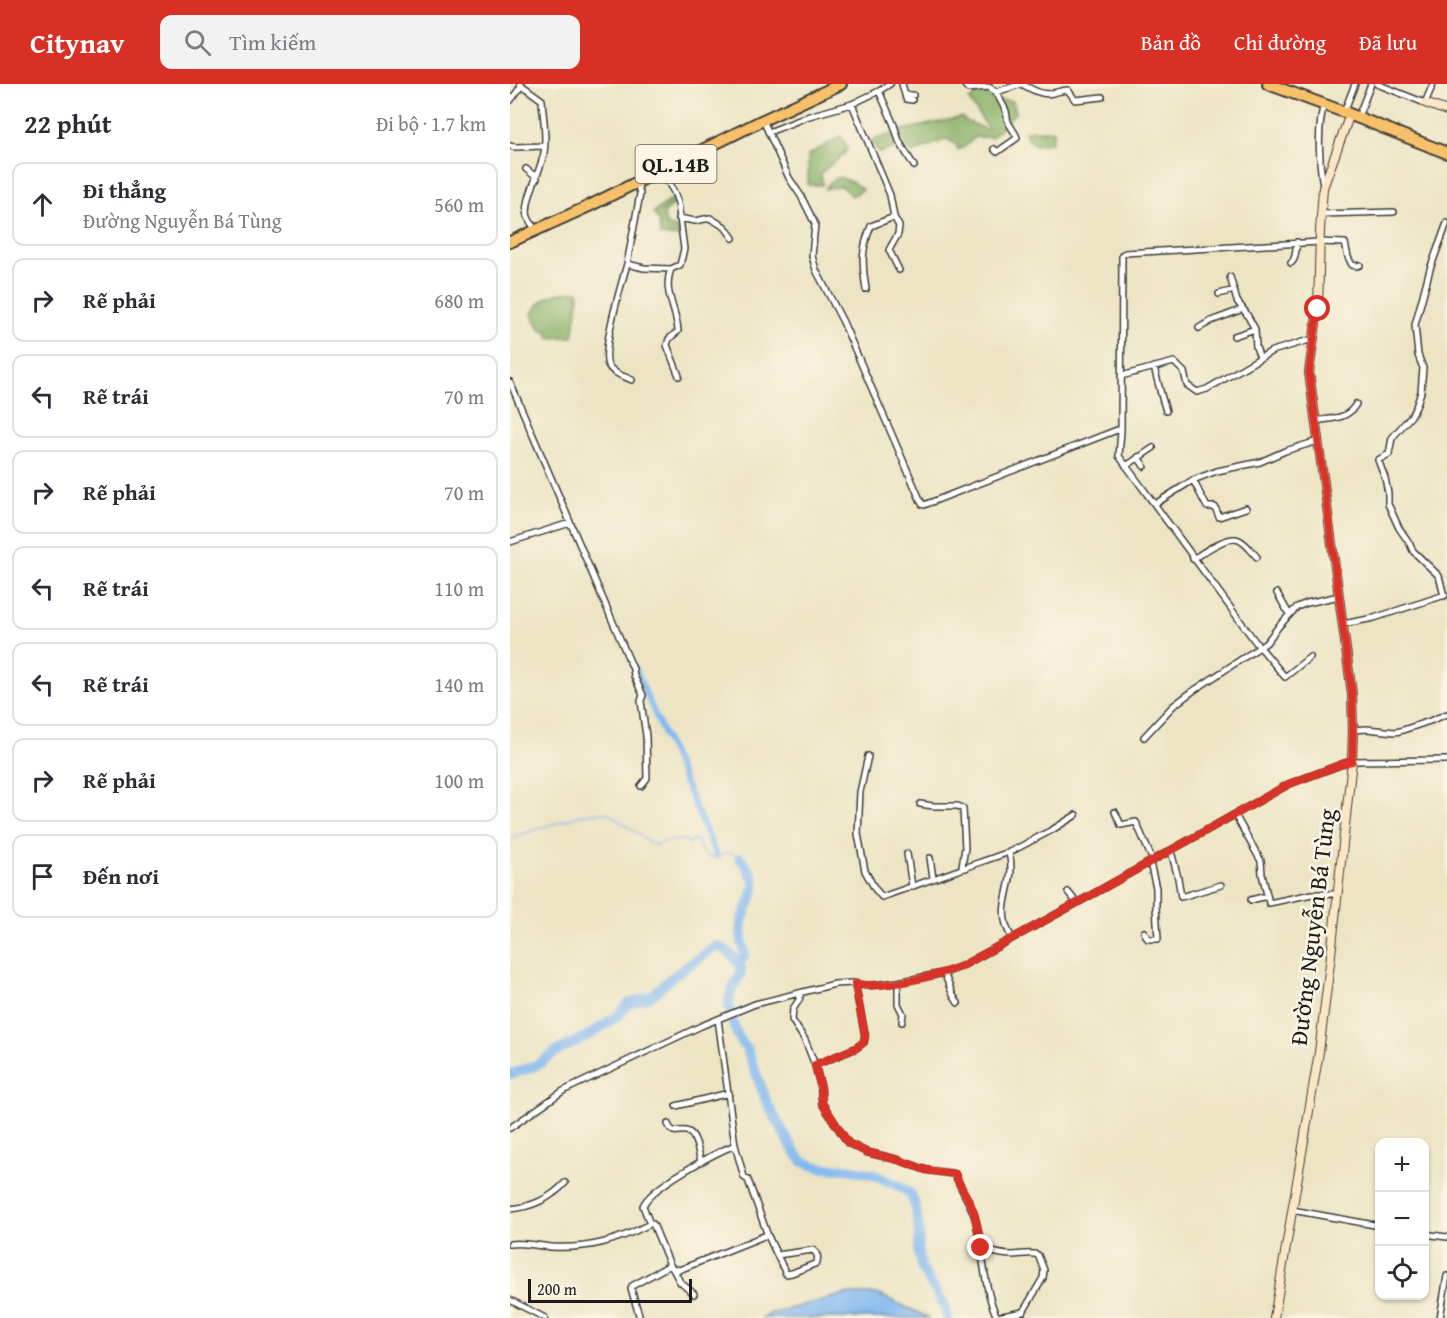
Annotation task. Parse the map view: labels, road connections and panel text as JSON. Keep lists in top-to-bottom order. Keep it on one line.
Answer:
{"streets":{"highway":["QL.14B"],"main road":["Đường Nguyễn Bá Tùng"]},"scale_bar":"200 m","page":{"header":"Citynav","search":"Tìm kiếm","nav":["Bản đồ","Chỉ đường","Đã lưu"],"heading":["22 phút","Đi bộ · 1.7 km"],"list":[["Đi thẳng","Đường Nguyễn Bá Tùng","560 m"],["Rẽ phải","680 m"],["Rẽ trái","70 m"],["Rẽ phải","70 m"],["Rẽ trái","110 m"],["Rẽ trái","140 m"],["Rẽ phải","100 m"],"Đến nơi"],"map_buttons":["+","−"],"scale":"200 m"}}
